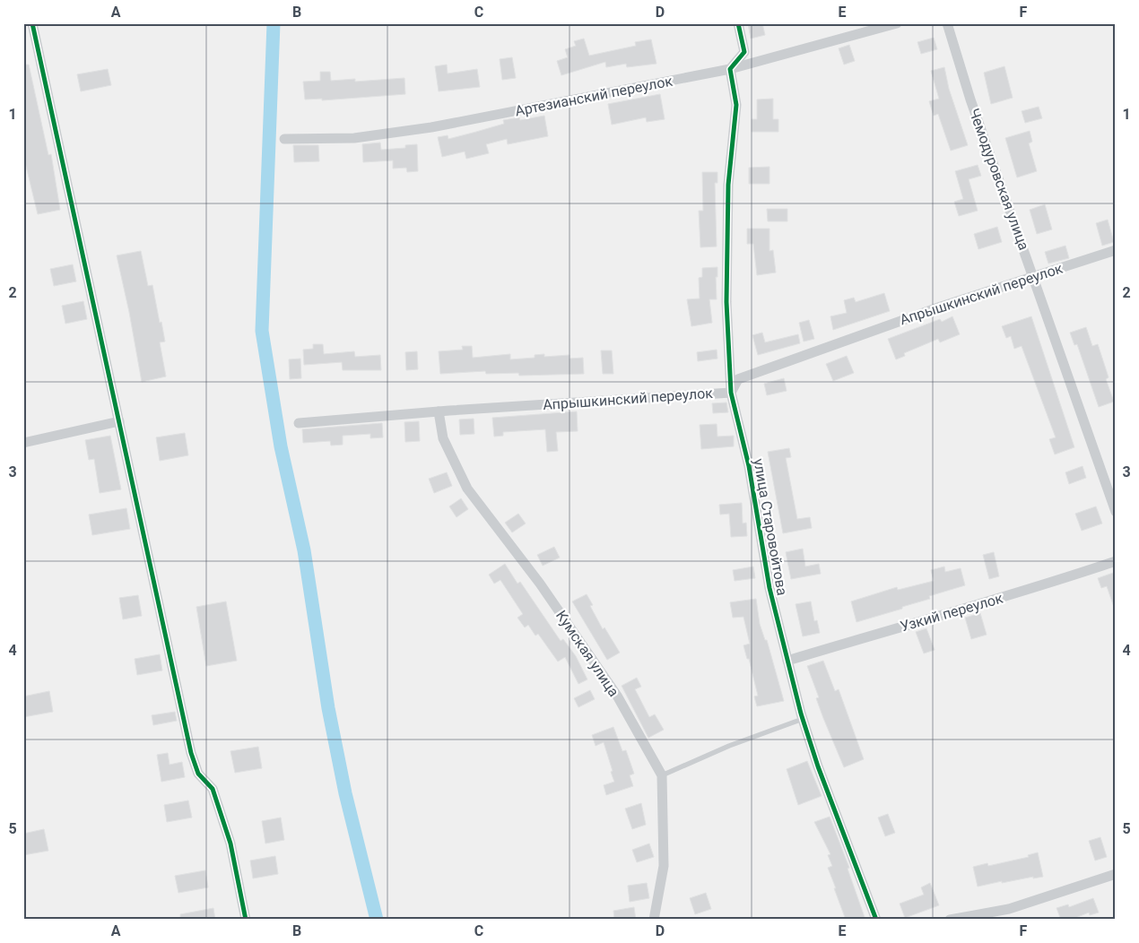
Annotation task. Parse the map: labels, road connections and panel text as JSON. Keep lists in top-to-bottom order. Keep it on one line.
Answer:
{"streets":{"street":["Артезианский переулок","Чемодуровская улица","Апрышкинский переулок","улица Старовойтова","Узкий переулок","Кумская улица"]},"crossings":[["Артезианский переулок","улица Старовойтова"],["Чемодуровская улица","Апрышкинский переулок"],["Апрышкинский переулок","улица Старовойтова"],["Апрышкинский переулок","Кумская улица"],["улица Старовойтова","Узкий переулок"]],"grid":{"columns":["A","B","C","D","E","F"],"rows":["1","2","3","4","5"]}}
